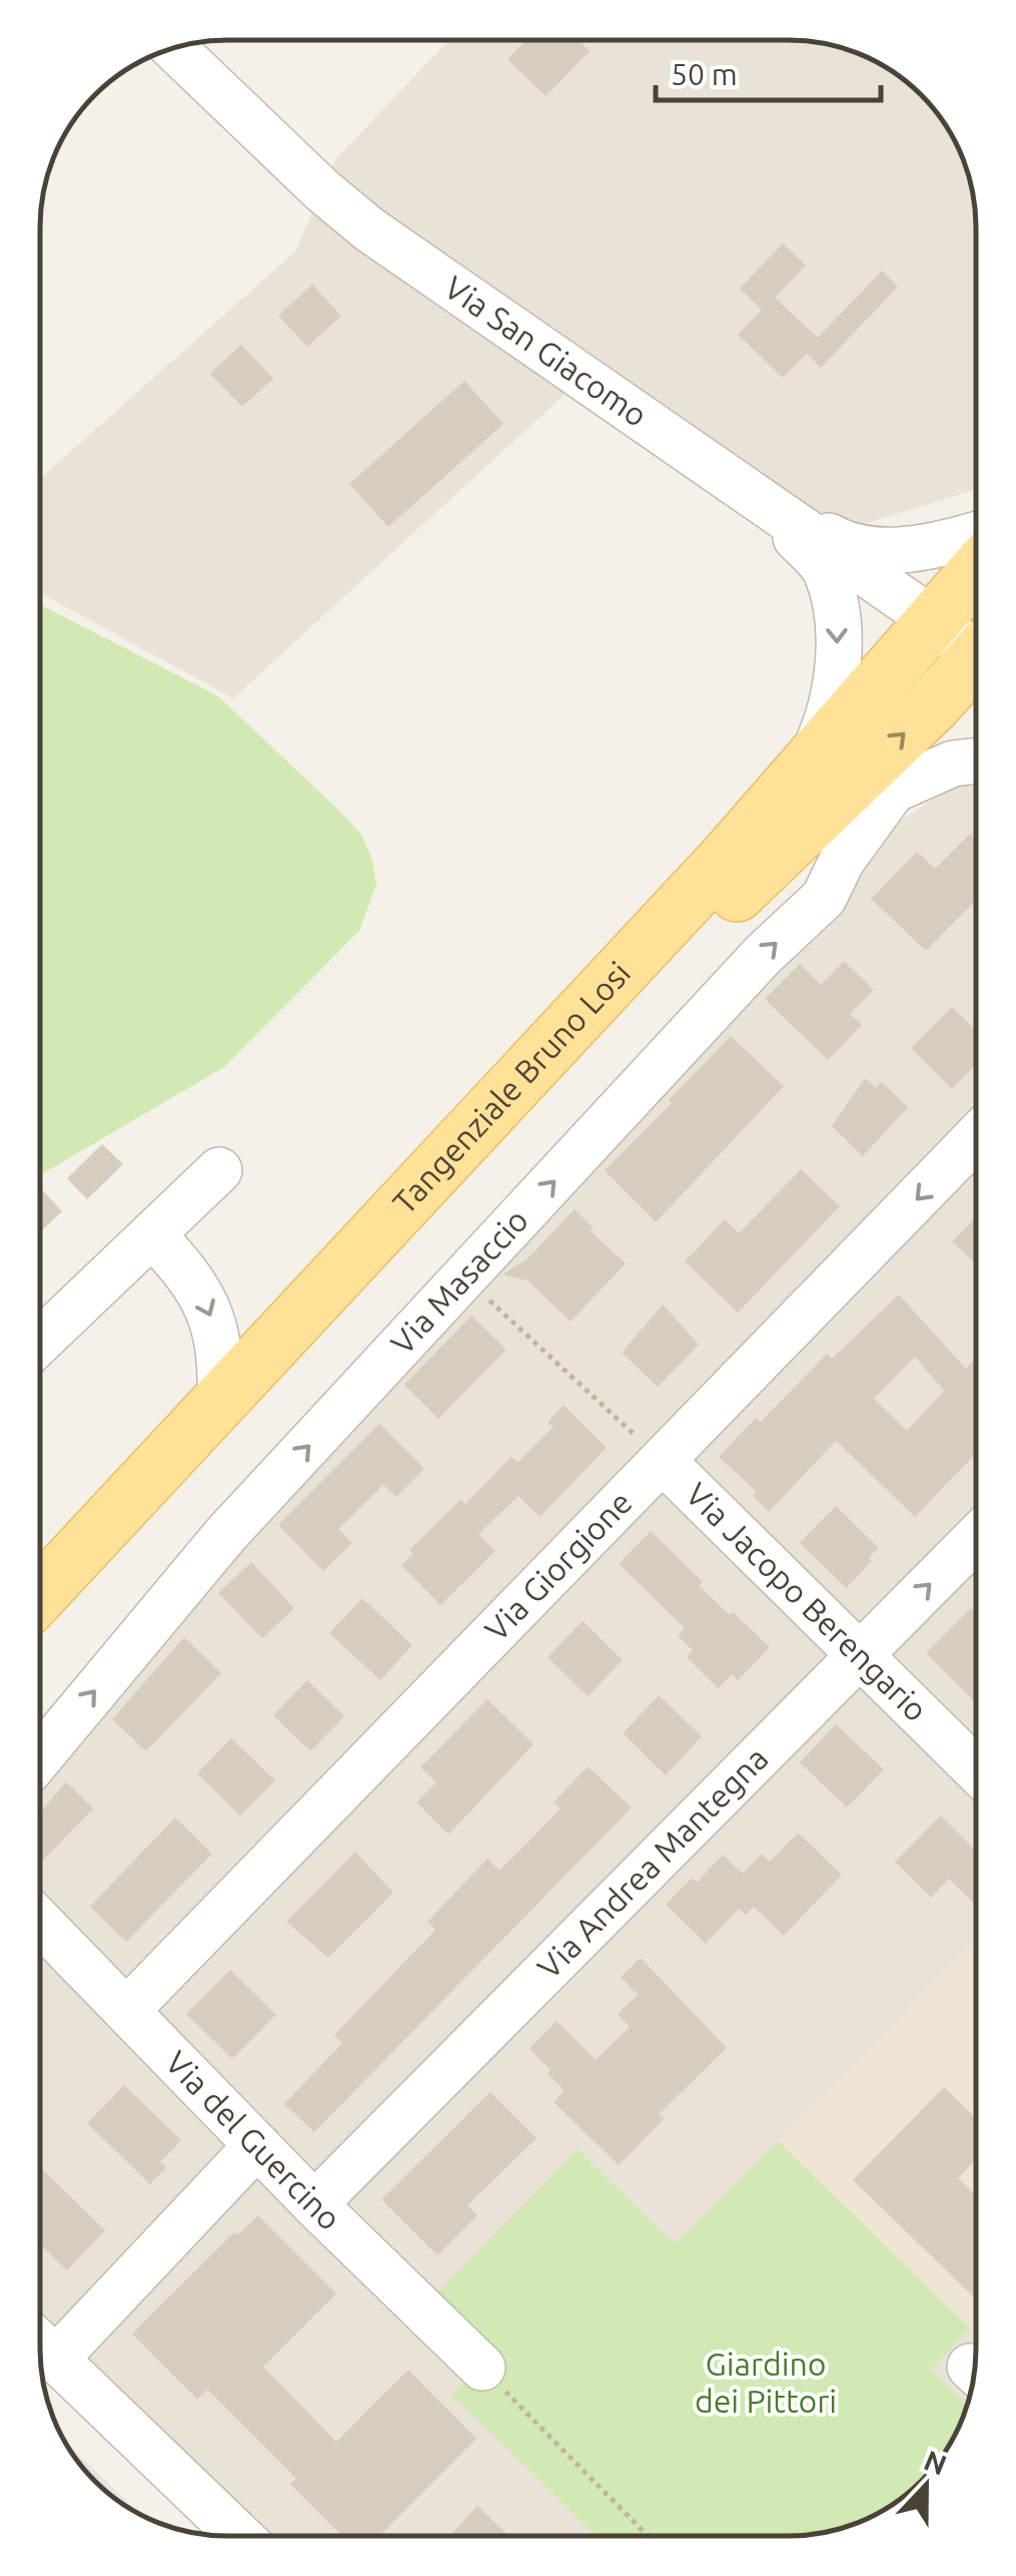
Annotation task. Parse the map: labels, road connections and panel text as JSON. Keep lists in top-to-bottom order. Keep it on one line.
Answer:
{"streets":{"main road":["Tangenziale Bruno Losi"],"street":["Via San Giacomo","Via Masaccio","Via Giorgione","Via Jacopo Berengario","Via Andrea Mantegna","Via del Guercino"]},"crossings":[["Via San Giacomo","Tangenziale Bruno Losi"],["Via Giorgione","Via Jacopo Berengario"],["Via Giorgione","Via del Guercino"],["Via Jacopo Berengario","Via Andrea Mantegna"],["Via Andrea Mantegna","Via del Guercino"]],"one_way":["Via Masaccio","Via Giorgione"],"parks":["Giardino dei Pittori"],"scale_bar":"50 m","north":"top"}
